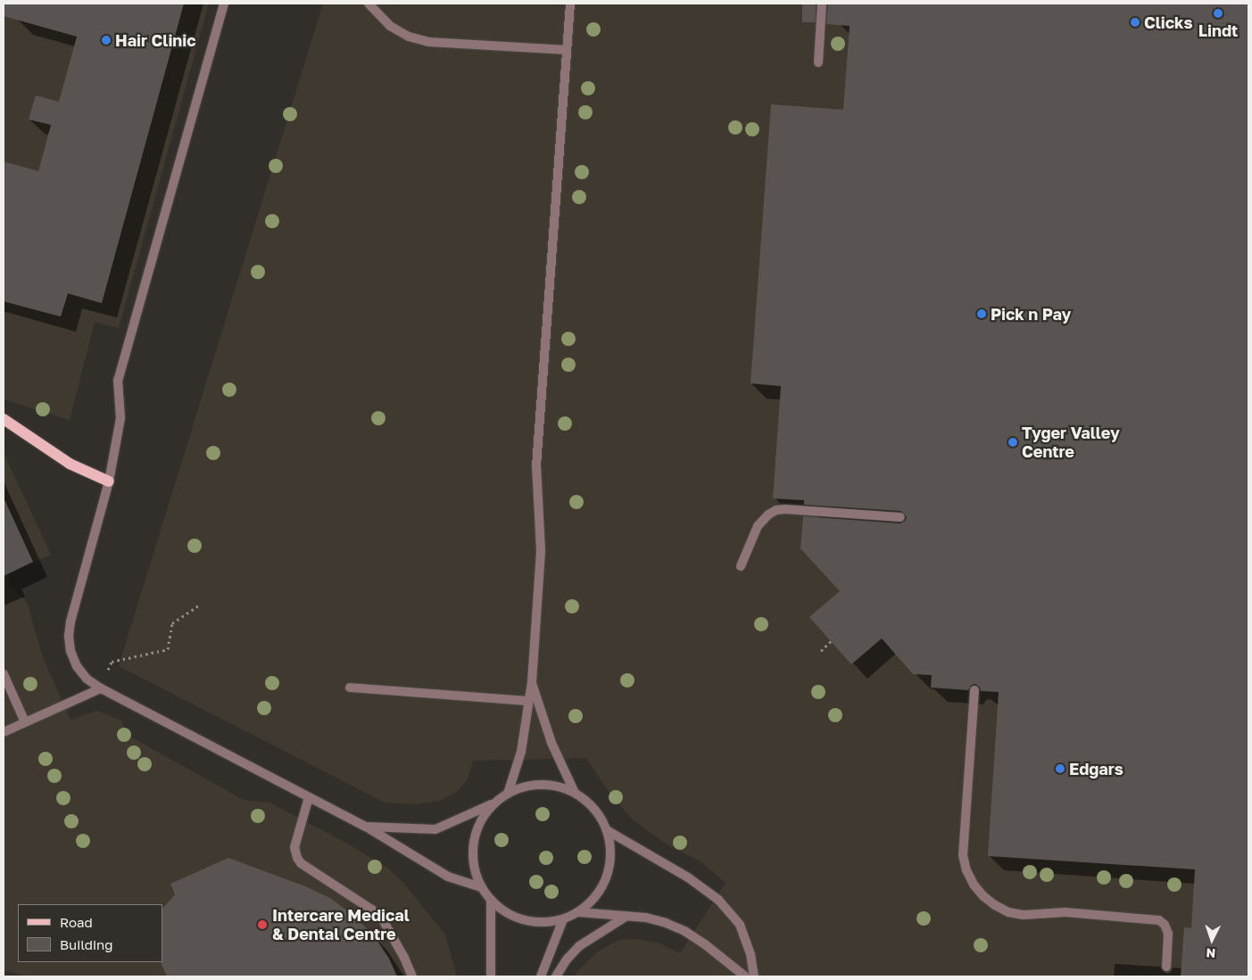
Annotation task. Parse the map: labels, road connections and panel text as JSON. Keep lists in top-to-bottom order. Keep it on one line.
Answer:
{"places":["Lindt","Clicks","Hair Clinic","Pick n Pay","Tyger Valley Centre","Edgars","Intercare Medical & Dental Centre"],"legend":["Road","Building"],"north":"bottom"}
